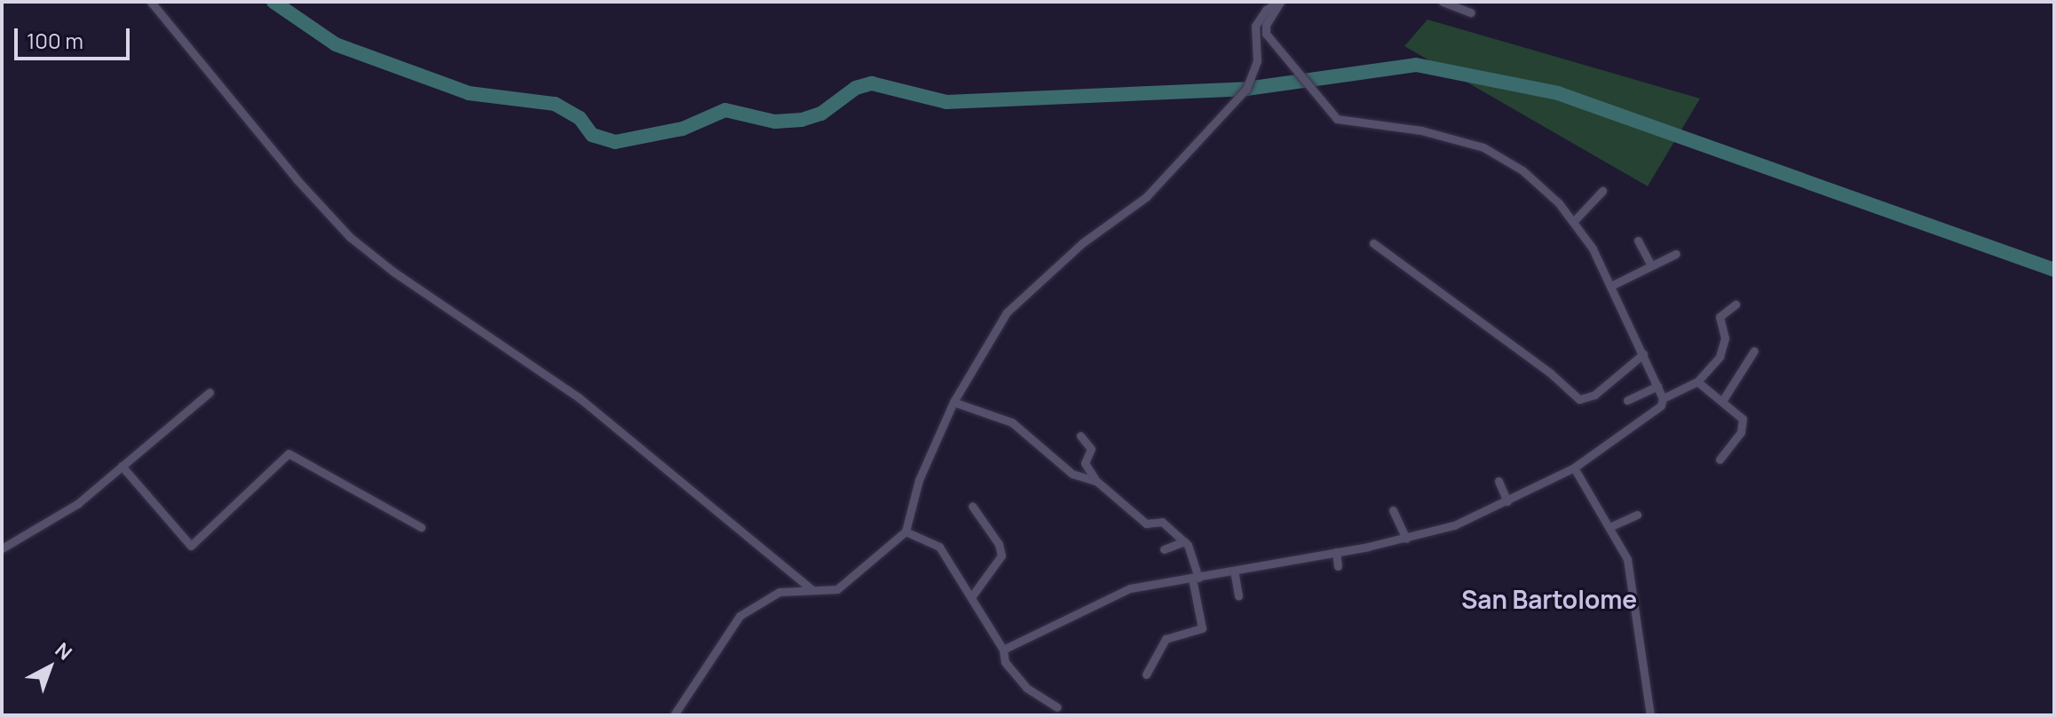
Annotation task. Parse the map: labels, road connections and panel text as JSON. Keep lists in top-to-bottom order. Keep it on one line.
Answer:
{"districts":["San Bartolome"],"scale_bar":"100 m","north":"top right"}
